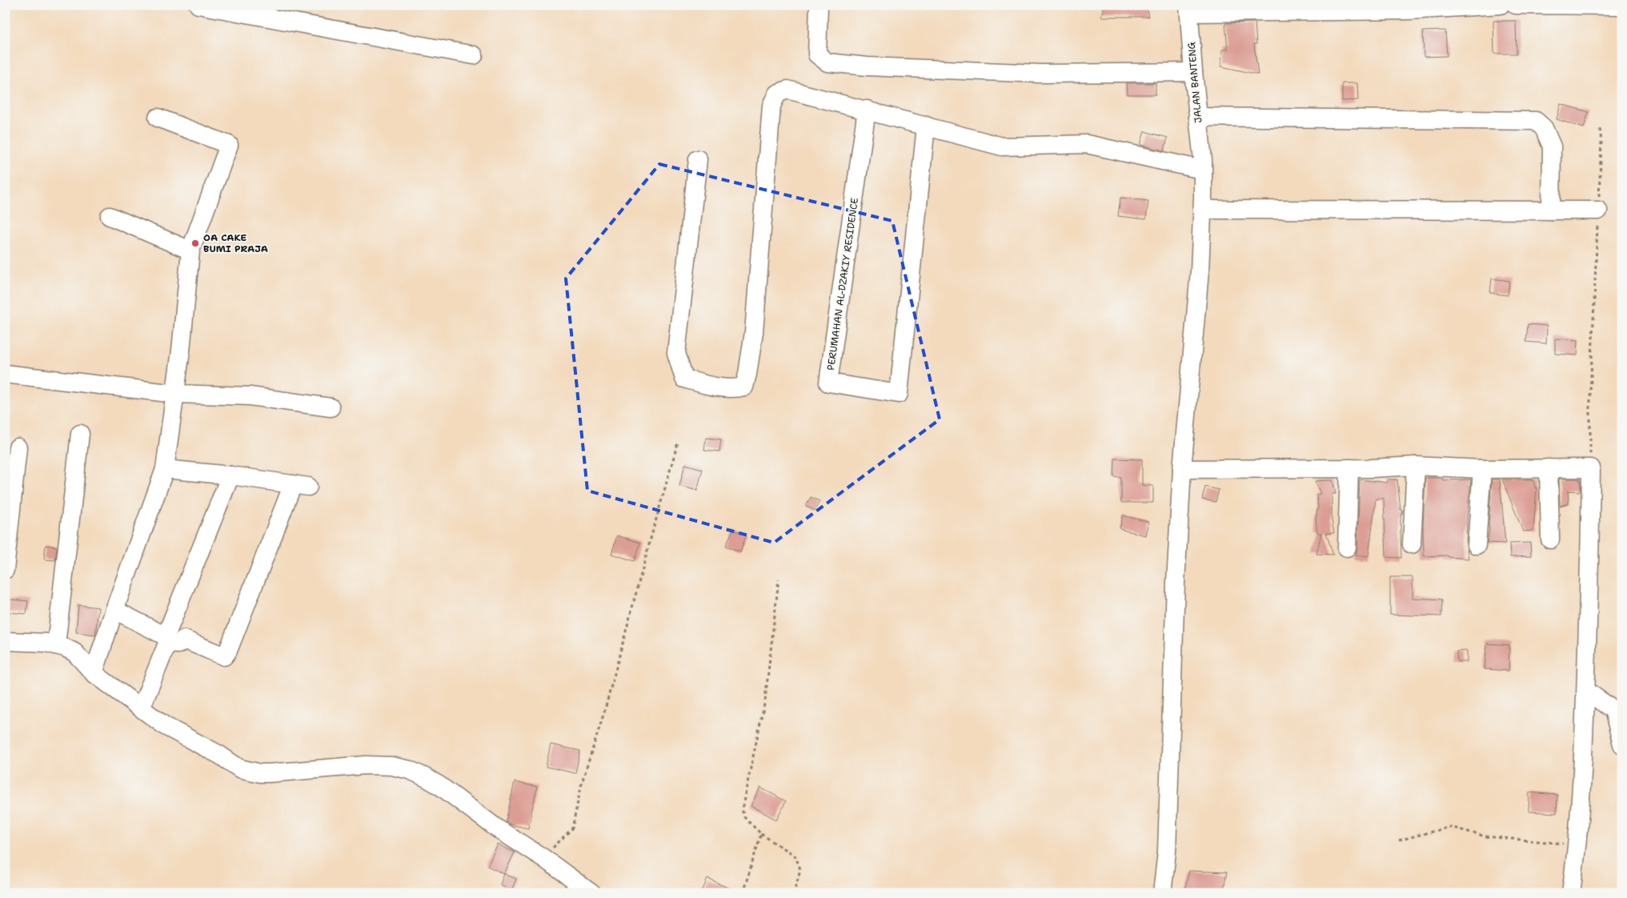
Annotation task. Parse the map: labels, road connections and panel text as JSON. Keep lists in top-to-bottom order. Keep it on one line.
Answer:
{"streets":{"street":["JALAN BANTENG","PERUMAHAN AL-DZAKIY RESIDENCE"]},"places":["OA CAKE BUMI PRAJA"]}
